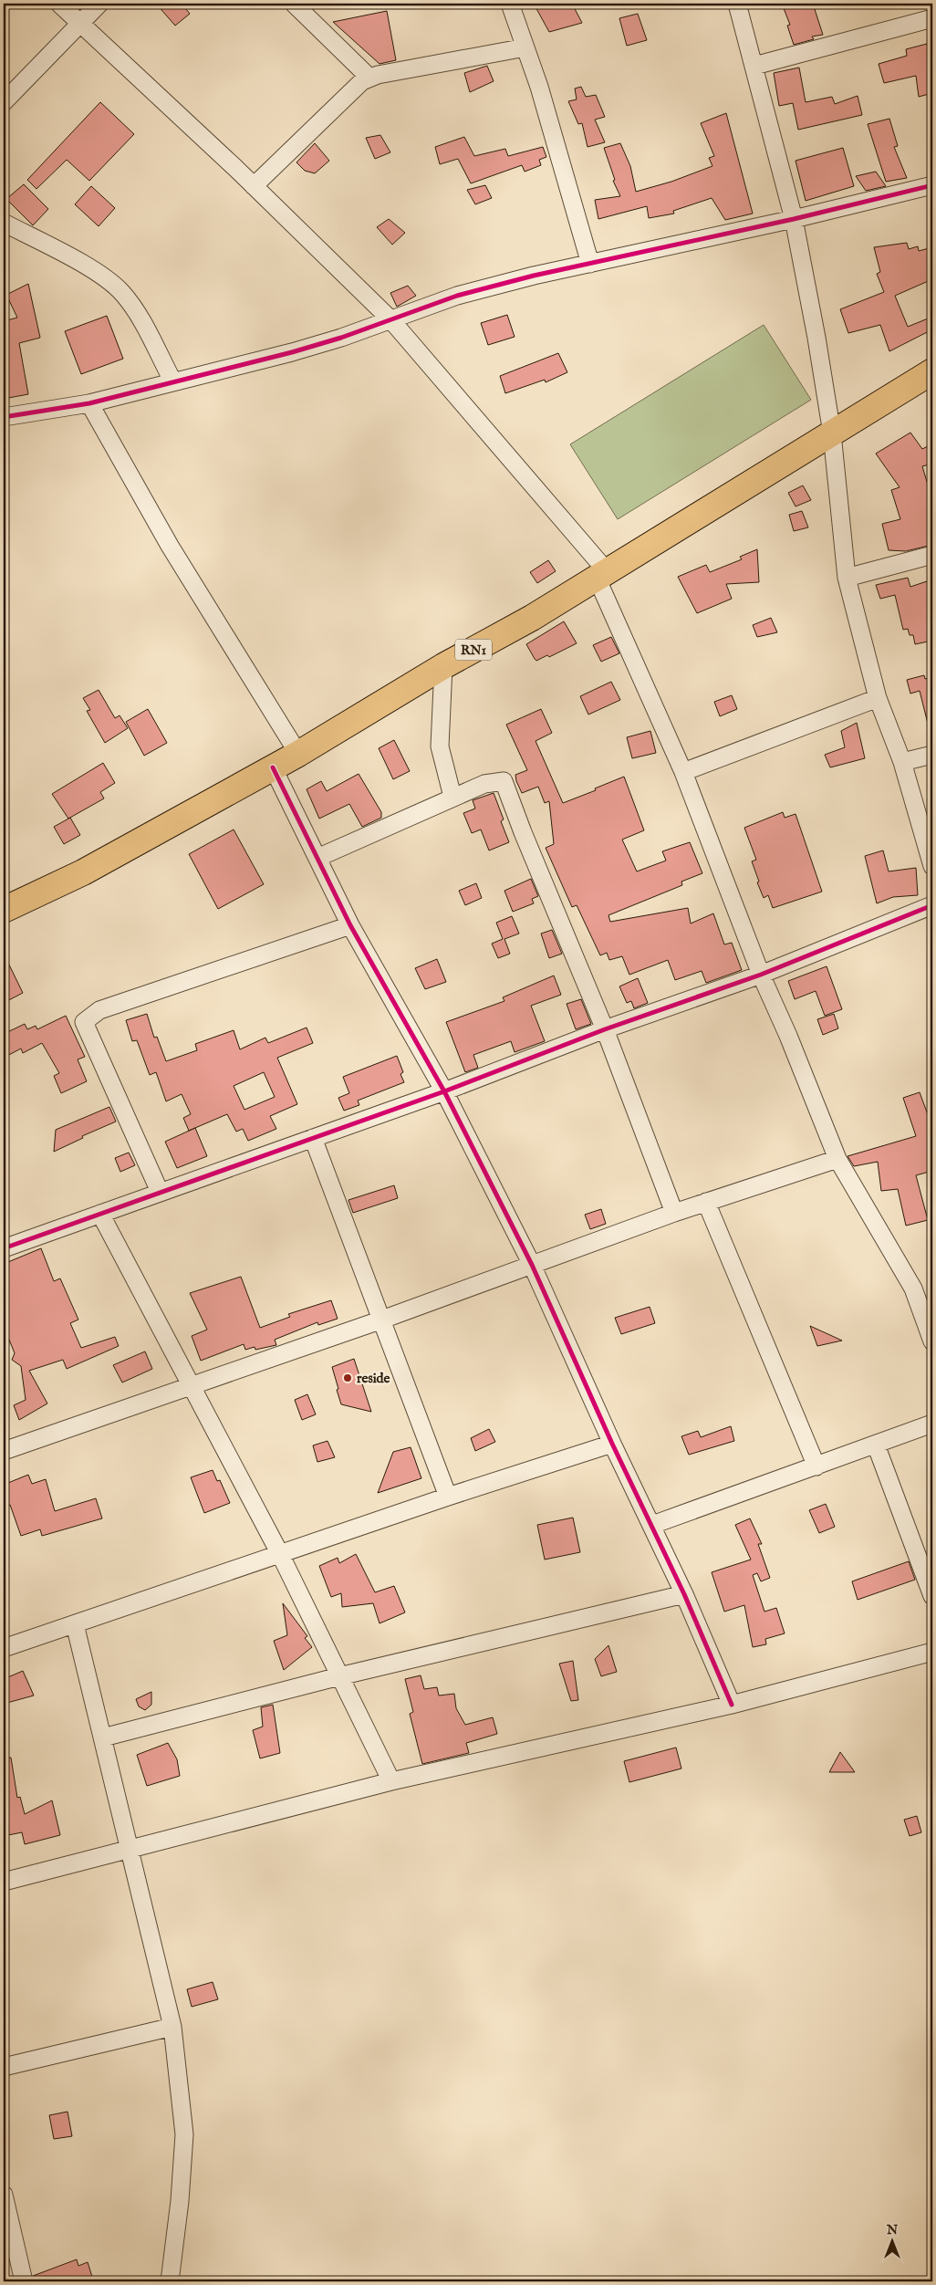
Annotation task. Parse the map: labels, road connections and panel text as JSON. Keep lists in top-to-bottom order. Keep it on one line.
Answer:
{"streets":{"highway":["RN1"]},"places":["reside"],"north":"top"}
